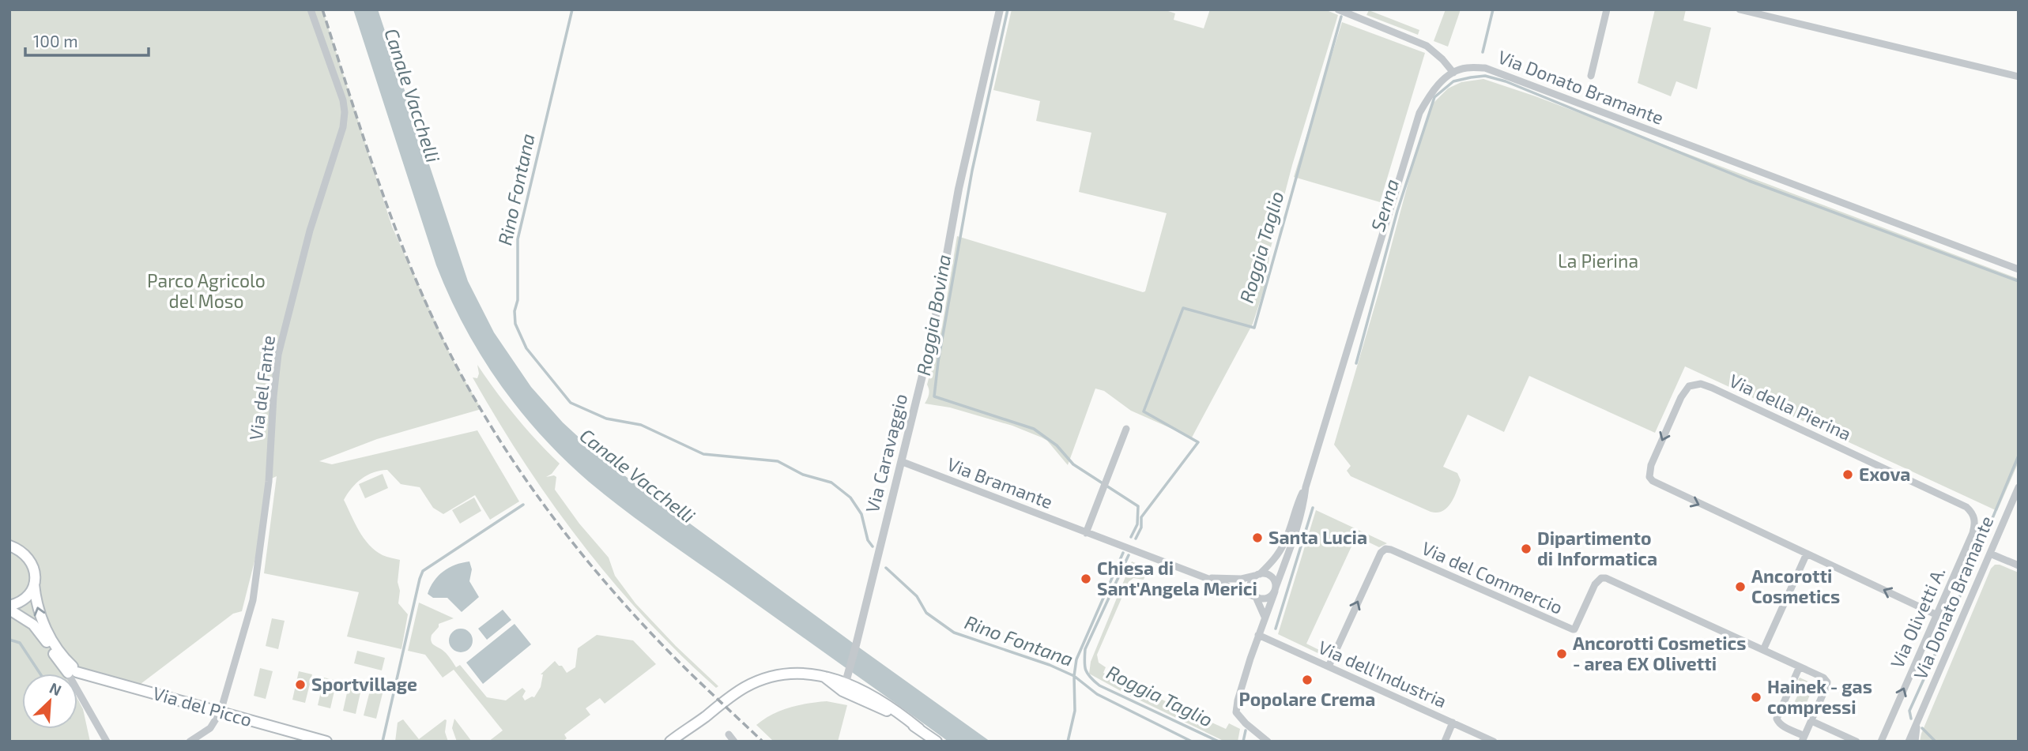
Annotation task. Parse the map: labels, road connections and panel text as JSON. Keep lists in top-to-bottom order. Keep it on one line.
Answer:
{"streets":{"main road":["Via del Picco"],"street":["Via Donato Bramante","Via del Fante","Via della Pierina","Via Caravaggio","Via Bramante","Via del Commercio","Via Olivetti A.","Via dell'Industria"]},"crossings":[["Via del Fante","Via del Picco"],["Via della Pierina","Via Olivetti A."],["Via Caravaggio","Via Bramante"],["Via del Commercio","Via dell'Industria"]],"water":["Canale Vacchelli","Rino Fontana","Senna","Roggia Taglio","Roggia Bovina"],"parks":["La Pierina","Parco Agricolo del Moso"],"places":["Exova","Santa Lucia","Dipartimento di Informatica","Chiesa di Sant'Angela Merici","Ancorotti Cosmetics","Ancorotti Cosmetics - area EX Olivetti","Popolare Crema","Sportvillage","Hainek - gas compressi"],"scale_bar":"100 m","north":"top right"}
